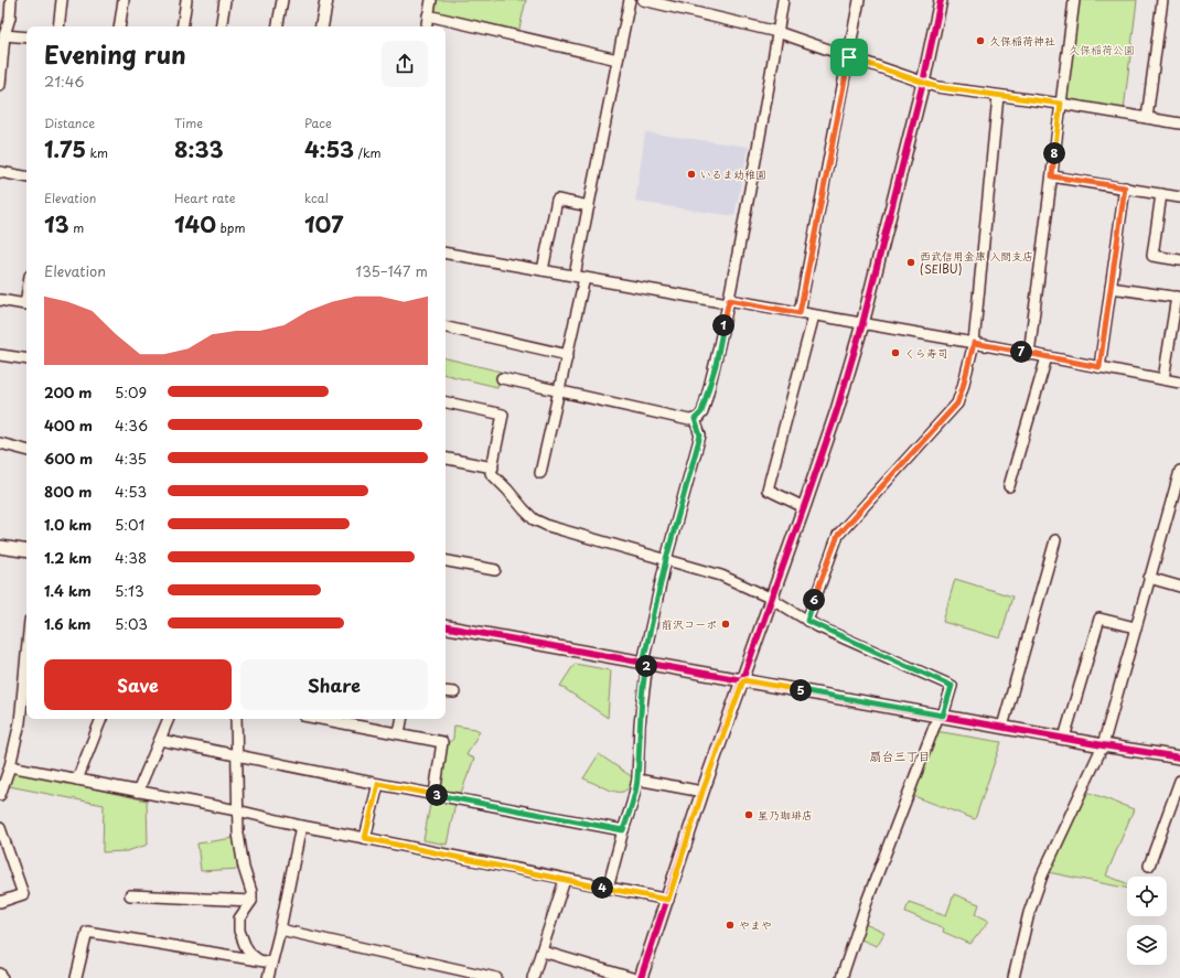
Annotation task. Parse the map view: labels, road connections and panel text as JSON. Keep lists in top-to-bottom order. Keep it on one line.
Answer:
{"districts":["扇台三丁目"],"parks":["久保稲荷公園"],"places":["久保稲荷神社","いるま幼稚園","西武信用金庫 入間支店 (SEIBU)","くら寿司","前沢コーポ","星乃珈琲店","やまや"],"page":{"heading":["Evening run","21:46"],"stats":[["Distance","1.75 km"],["Time","8:33"],["Pace","4:53 /km"],["Elevation","13 m"],["Heart rate","140 bpm"],["kcal","107"]],"pins":["8","1","7","6","2","5","3","4"],"chart":["Elevation","135–147 m"],"list":[{"name":"200 m","note":"5:09"},{"name":"400 m","note":"4:36"},{"name":"600 m","note":"4:35"},{"name":"800 m","note":"4:53"},{"name":"1.0 km","note":"5:01"},{"name":"1.2 km","note":"4:38"},{"name":"1.4 km","note":"5:13"},{"name":"1.6 km","note":"5:03"}],"buttons":["Save","Share"]}}
